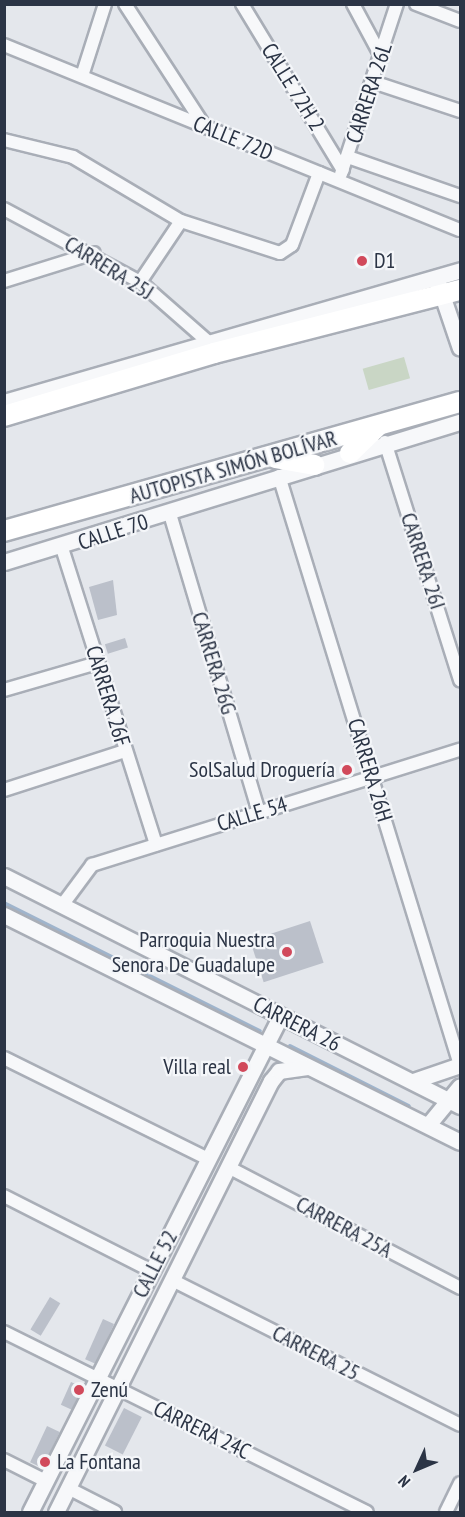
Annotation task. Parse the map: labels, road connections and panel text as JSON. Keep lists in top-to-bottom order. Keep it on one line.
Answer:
{"streets":{"highway":["AUTOPISTA SIMÓN BOLÍVAR"],"street":["CALLE 72H 2","CARRERA 26L","CALLE 72D","CARRERA 25J","CALLE 70","CARRERA 26I","CARRERA 26G","CARRERA 26F","CARRERA 26H","CALLE 54","CARRERA 26","CARRERA 25A","CALLE 52","CARRERA 25","CARRERA 24C"]},"crossings":[["CALLE 72H 2","CARRERA 26L"],["CALLE 72H 2","CALLE 72D"],["CARRERA 26L","CALLE 72D"],["AUTOPISTA SIMÓN BOLÍVAR","CARRERA 26I"],["CALLE 70","CARRERA 26G"],["CALLE 70","CARRERA 26F"],["CALLE 70","CARRERA 26H"],["CARRERA 26G","CALLE 54"],["CARRERA 26F","CALLE 54"],["CARRERA 26H","CALLE 54"],["CALLE 54","CARRERA 26"],["CARRERA 26","CALLE 52"],["CARRERA 25A","CALLE 52"],["CALLE 52","CARRERA 25"],["CALLE 52","CARRERA 24C"]],"places":["D1","SolSalud Droguería","Parroquia Nuestra Senora De Guadalupe","Villa real","Zenú","La Fontana"],"north":"bottom left"}
